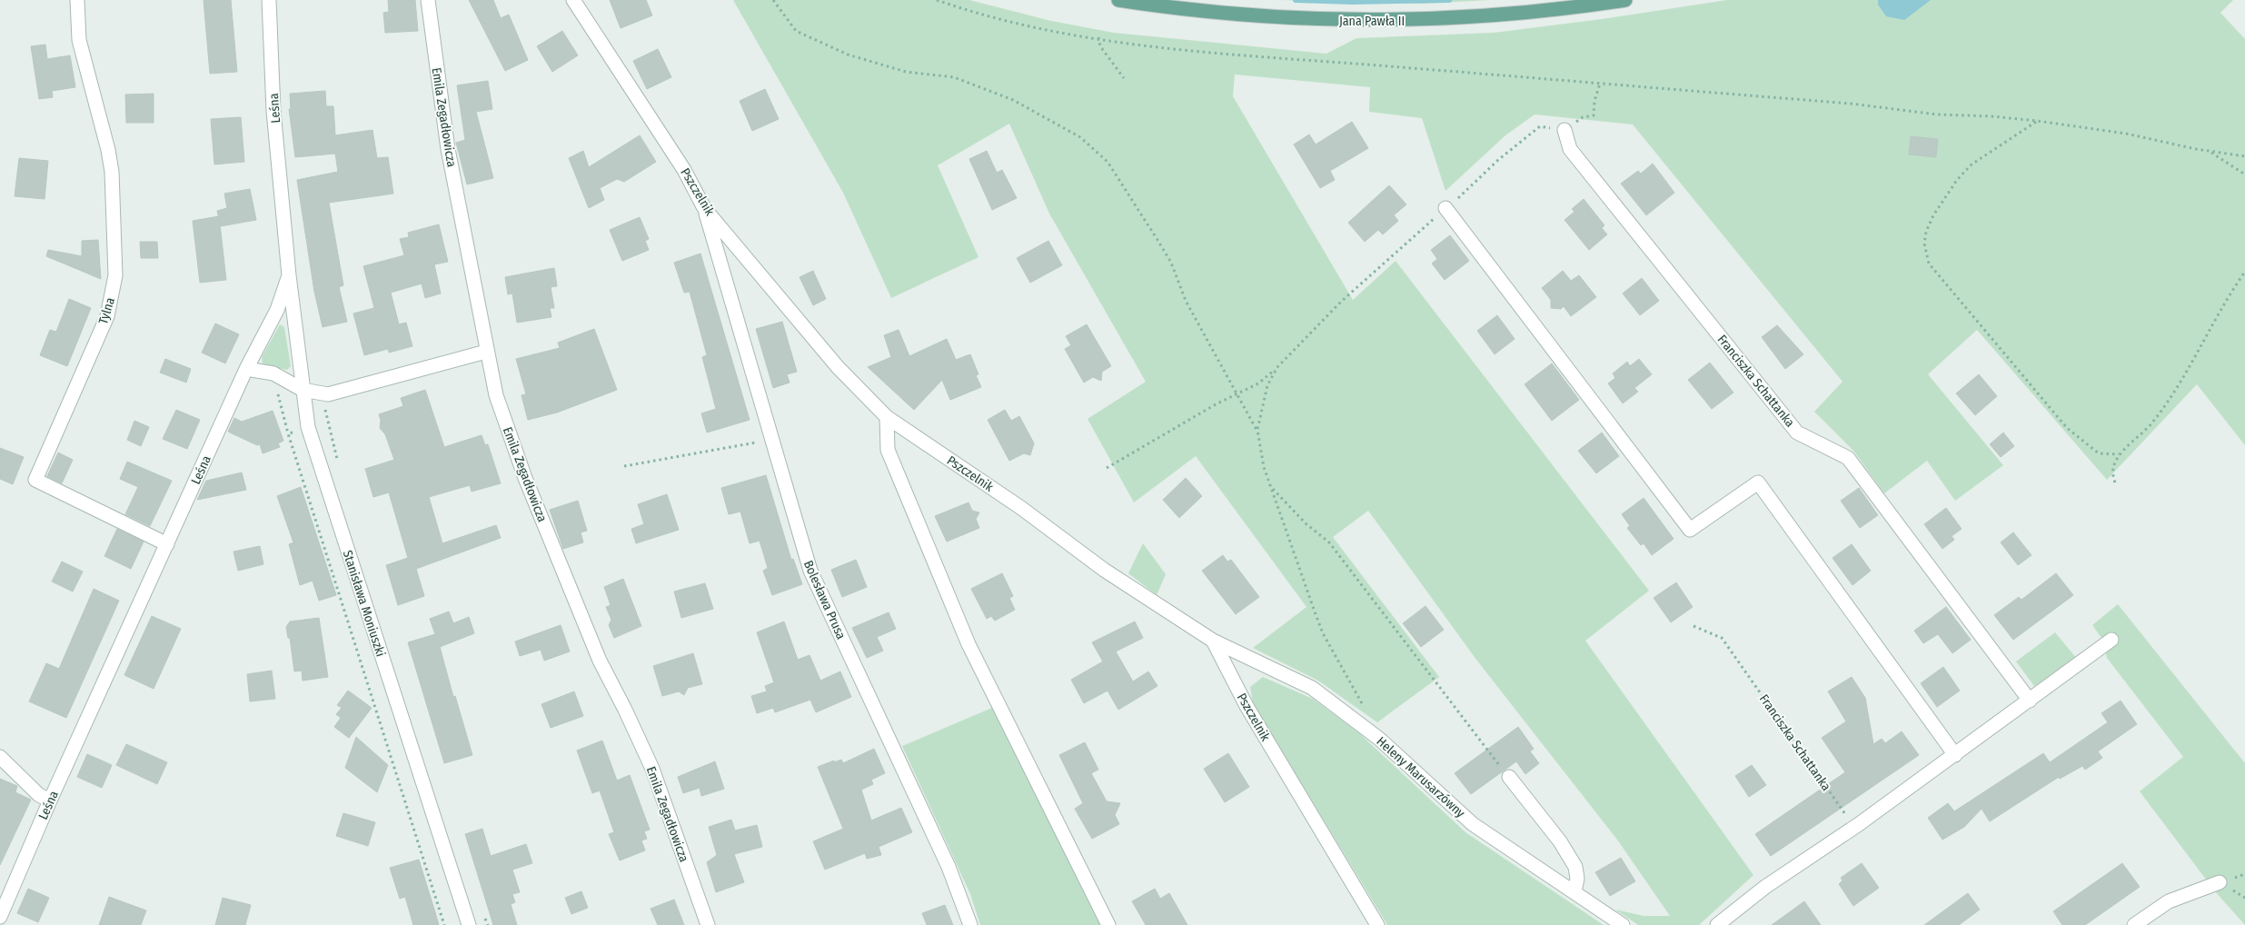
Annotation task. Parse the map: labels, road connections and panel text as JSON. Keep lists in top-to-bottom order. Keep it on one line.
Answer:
{"streets":{"main road":["Jana Pawła II"],"street":["Leśna","Emila Zegadłowicza","Pszczelnik","Tylna","Franciszka Schattanka","Bolesława Prusa","Stanisława Moniuszki","Heleny Marusarzówny"]},"crossings":[["Leśna","Tylna"],["Leśna","Stanisława Moniuszki"],["Pszczelnik","Bolesława Prusa"],["Pszczelnik","Heleny Marusarzówny"]]}
